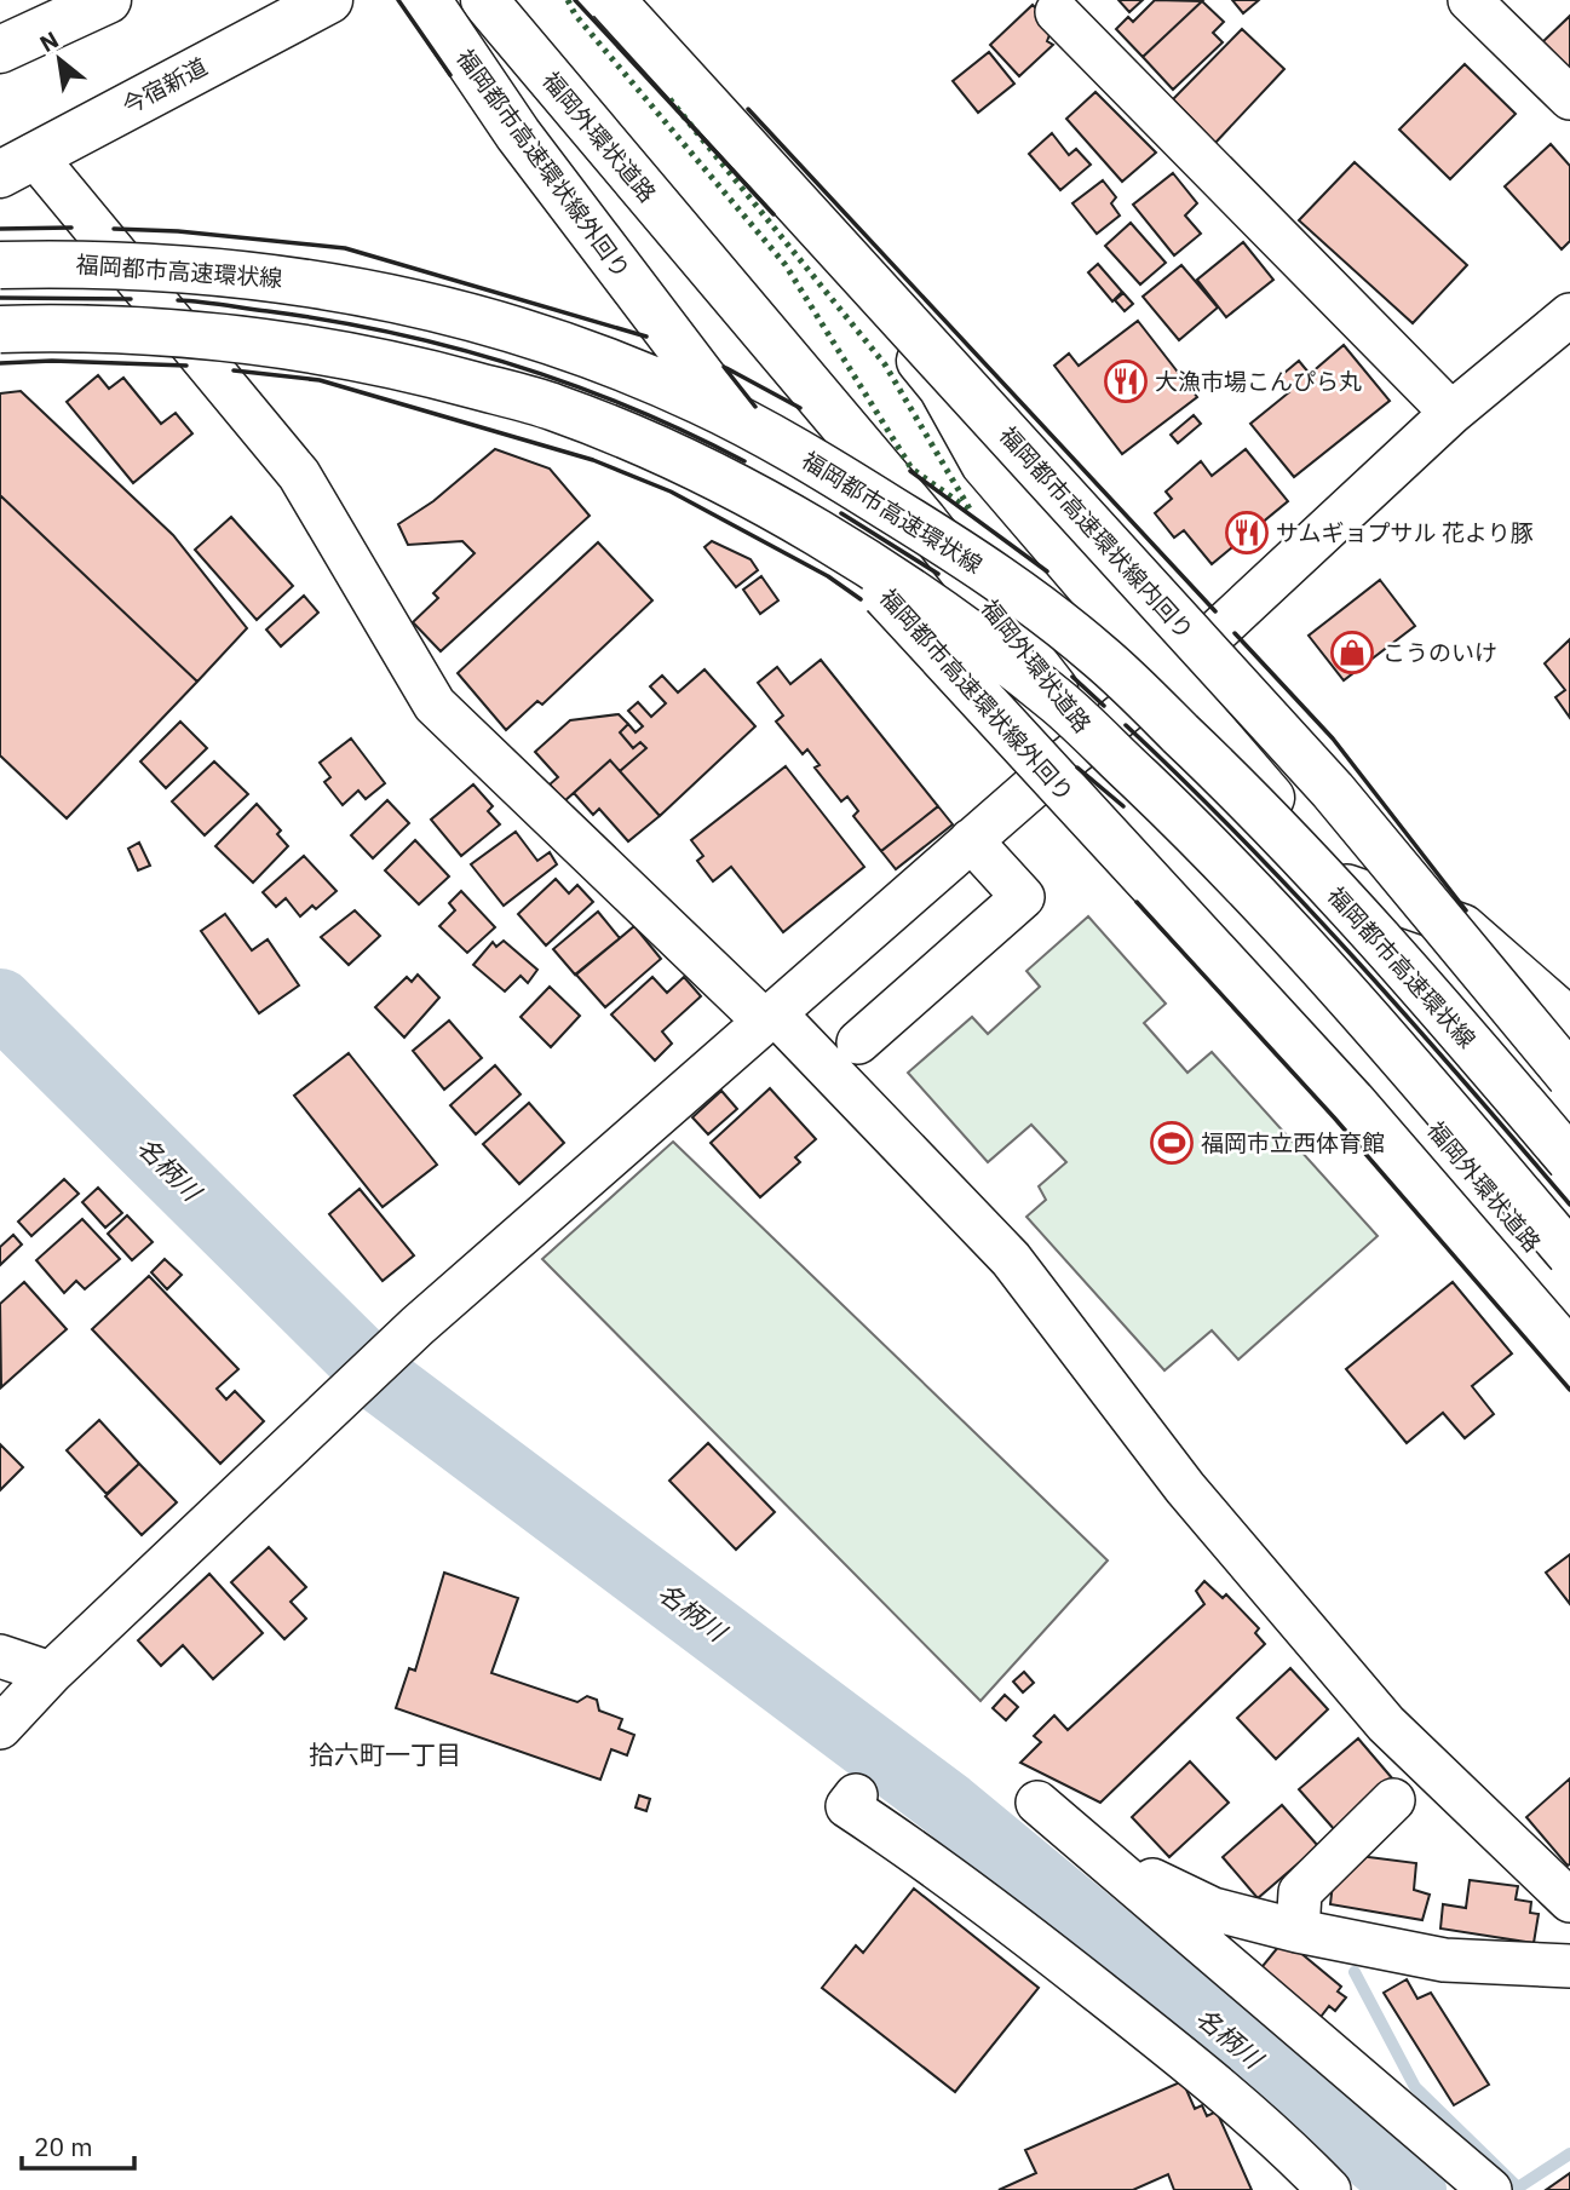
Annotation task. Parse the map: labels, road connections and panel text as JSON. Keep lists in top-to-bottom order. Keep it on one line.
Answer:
{"streets":{"highway":["今宿新道","福岡外環状道路","福岡都市高速環状線外回り","福岡都市高速環状線","福岡都市高速環状線内回り"]},"districts":["拾六町一丁目"],"water":["名柄川"],"places":{"restaurant":["大漁市場こんぴら丸","サムギョプサル 花より豚"],"shop":["こうのいけ"],"sports":["福岡市立西体育館"]},"scale_bar":"20 m","north":"top left"}
